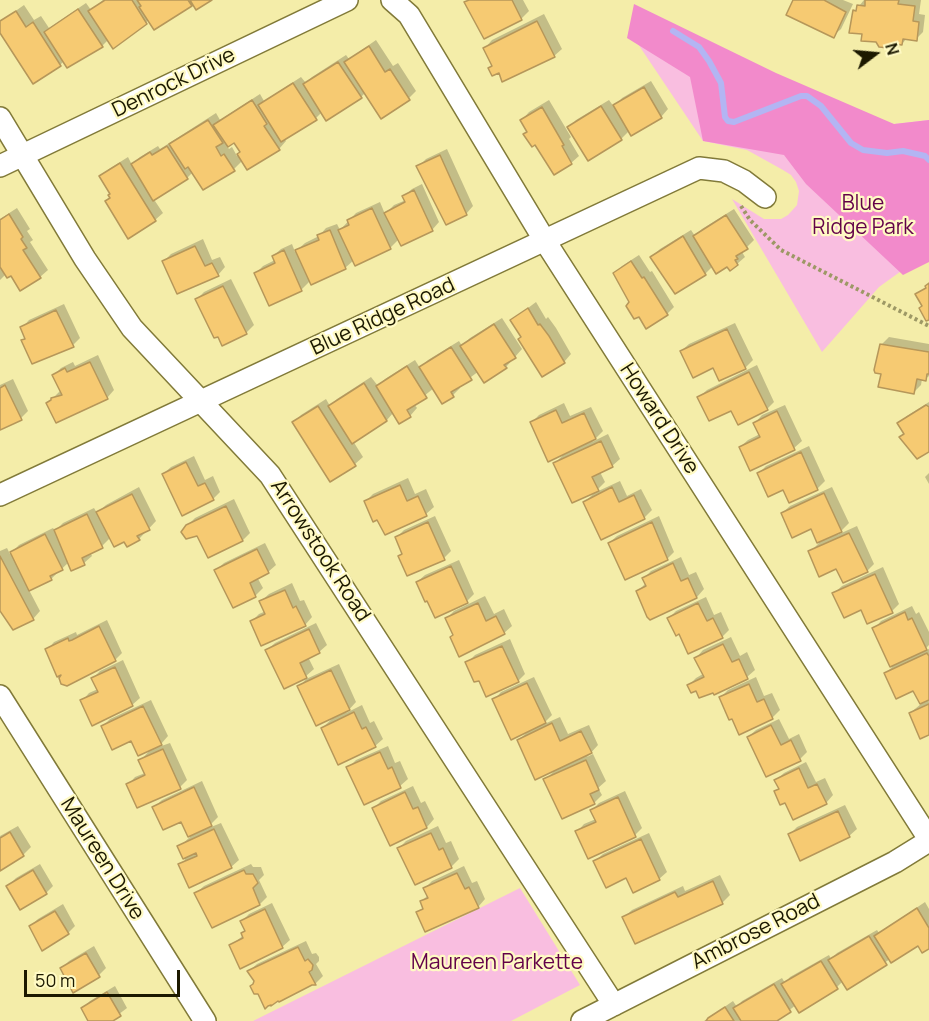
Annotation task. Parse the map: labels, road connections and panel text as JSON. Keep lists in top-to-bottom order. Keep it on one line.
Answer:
{"streets":{"street":["Denrock Drive","Blue Ridge Road","Howard Drive","Arrowstook Road","Maureen Drive","Ambrose Road"]},"crossings":[["Denrock Drive","Arrowstook Road"],["Blue Ridge Road","Howard Drive"],["Blue Ridge Road","Arrowstook Road"],["Howard Drive","Ambrose Road"],["Arrowstook Road","Ambrose Road"]],"parks":["Blue Ridge Park","Maureen Parkette"],"scale_bar":"50 m","north":"right"}
